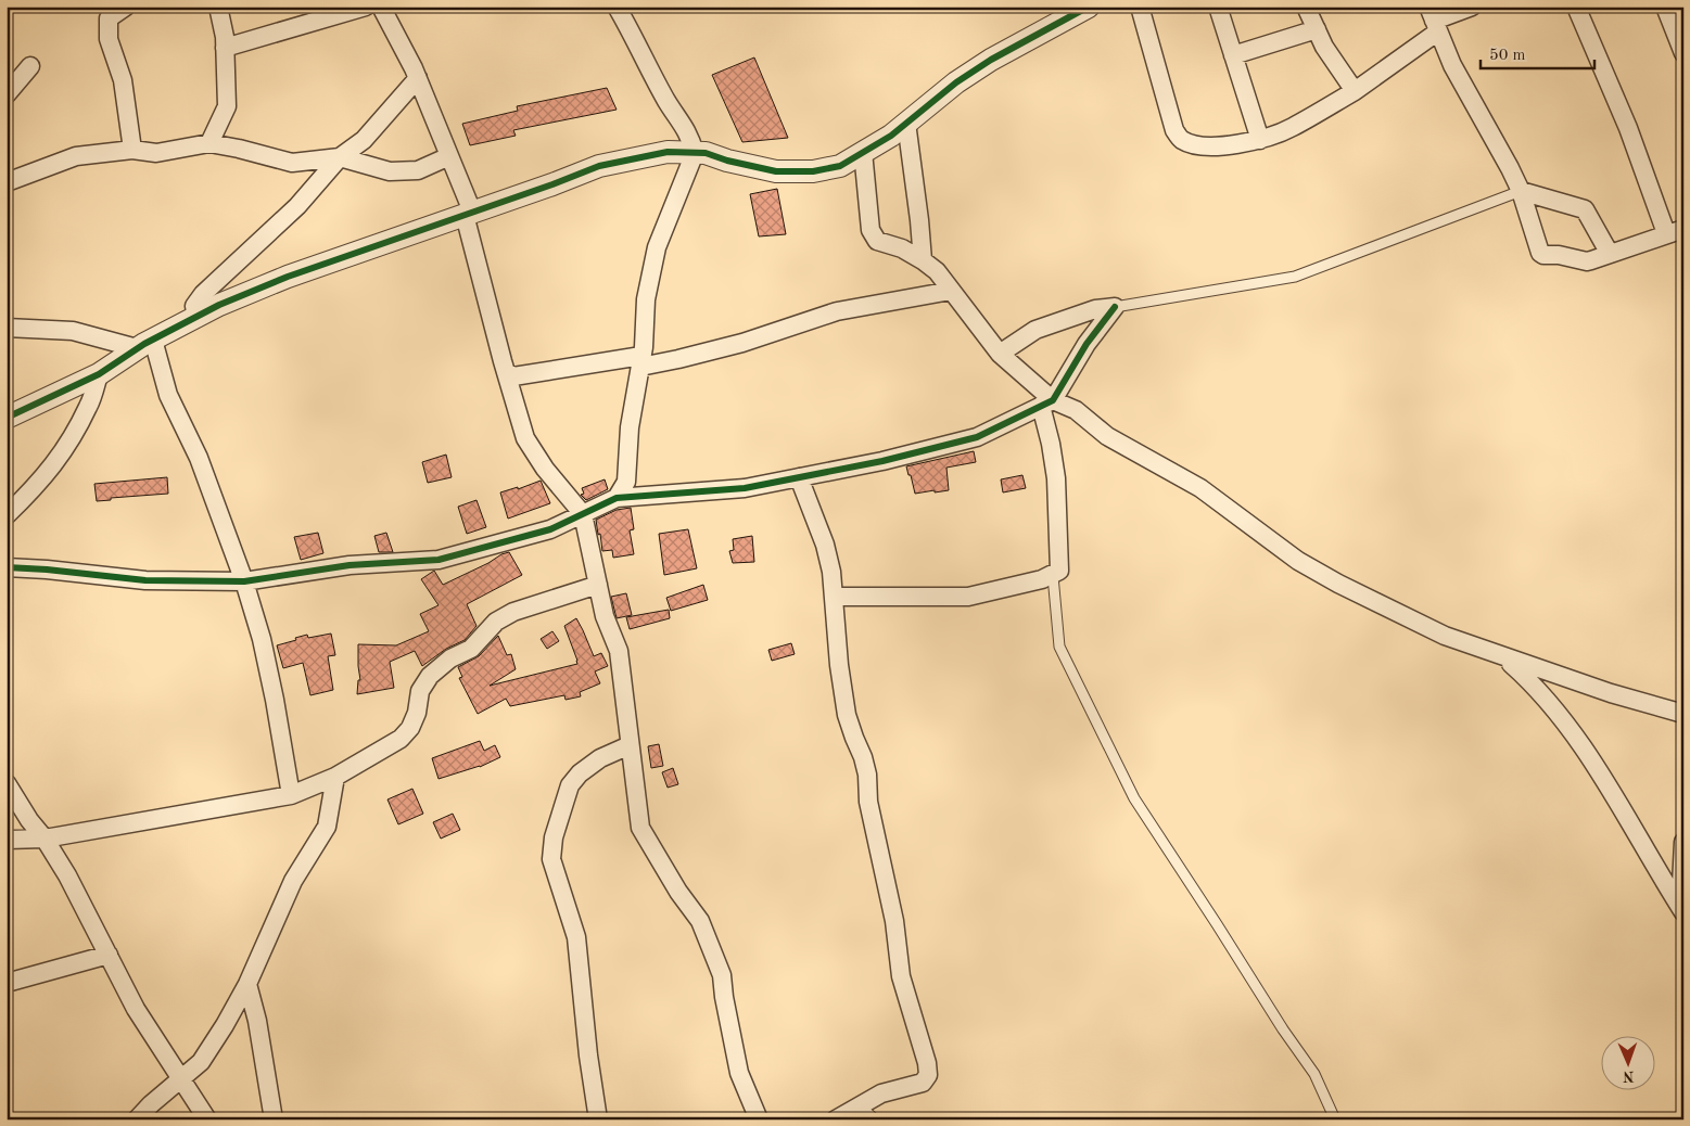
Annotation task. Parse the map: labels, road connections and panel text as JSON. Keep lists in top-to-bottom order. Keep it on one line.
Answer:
{"scale_bar":"50 m","north":"bottom"}
